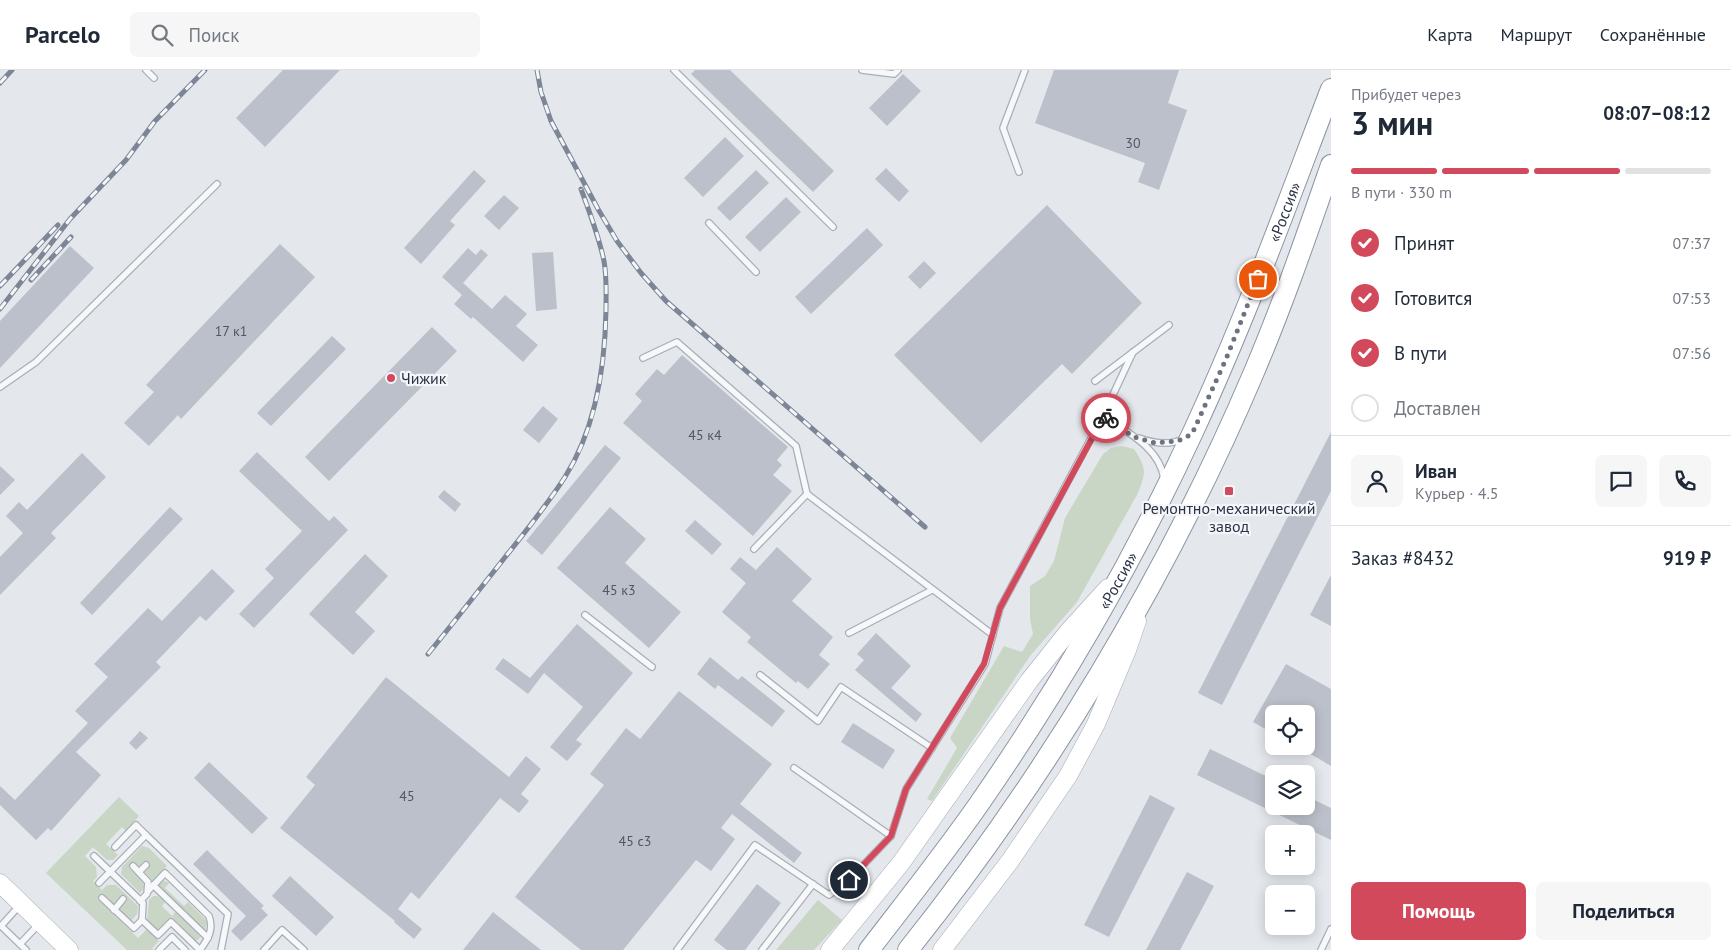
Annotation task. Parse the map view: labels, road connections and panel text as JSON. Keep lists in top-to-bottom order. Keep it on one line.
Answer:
{"streets":{"highway":["«Россия»"]},"places":{"other":["Чижик"],"transit":["Ремонтно-механический завод"]},"house_numbers":["30","17 к1","45 к4","45 к3","45","45 с3"],"page":{"header":"Parcelo","search":"Поиск","nav":["Карта","Маршрут","Сохранённые"],"heading":["3 мин","Прибудет через","08:07–08:12"],"panel":["Иван","Курьер · 4.5","Заказ #8432","919 ₽"],"bar":"В пути · 330 m","list":[["Принят","07:37"],["Готовится","07:53"],["В пути","07:56"],"Доставлен"],"map_buttons":["+","−"],"buttons":["Помощь","Поделиться"]}}
